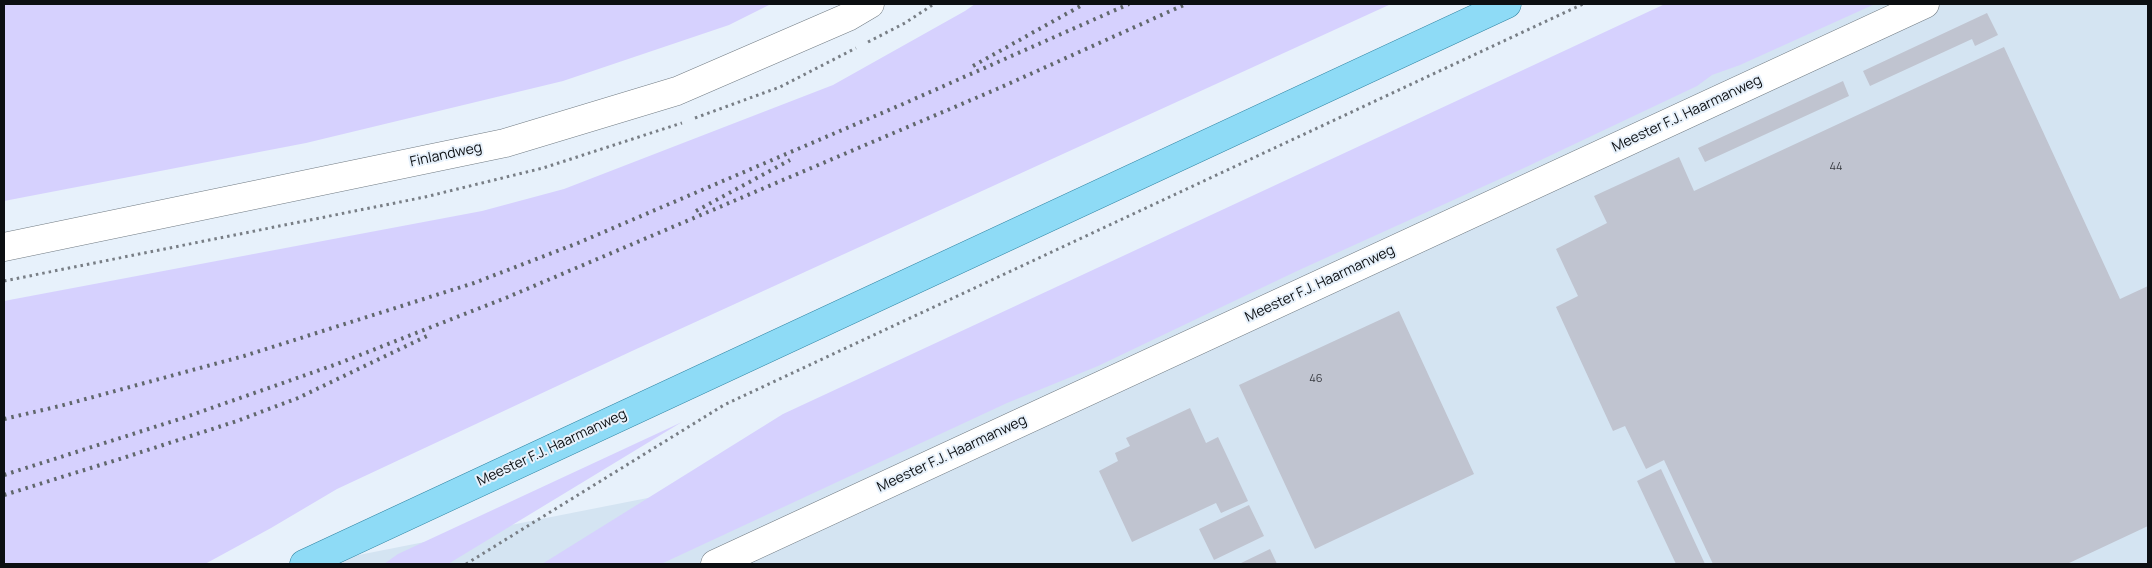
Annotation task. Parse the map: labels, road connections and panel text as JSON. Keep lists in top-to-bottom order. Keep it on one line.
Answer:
{"streets":{"main road":["Meester F.J. Haarmanweg"],"street":["Finlandweg"]},"house_numbers":["44","46"]}
